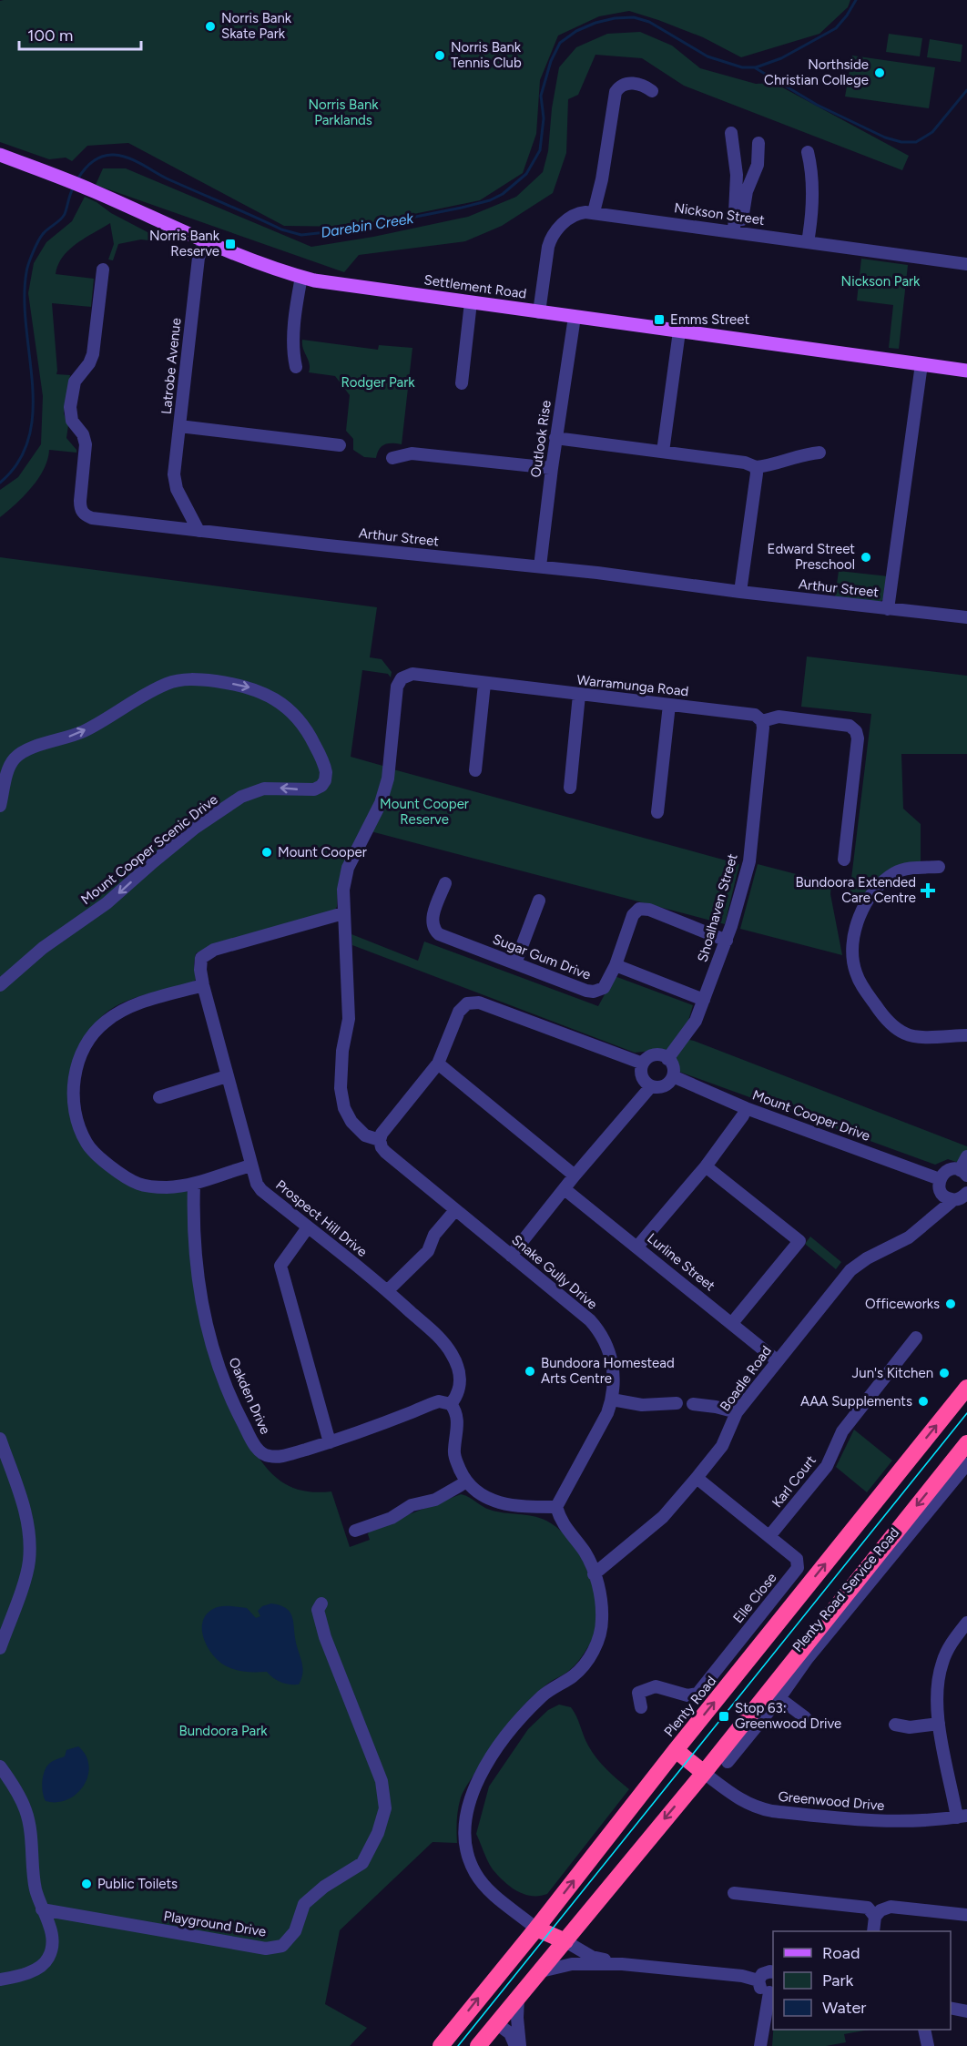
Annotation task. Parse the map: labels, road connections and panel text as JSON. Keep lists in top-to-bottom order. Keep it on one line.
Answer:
{"streets":{"highway":["Plenty Road"],"main road":["Settlement Road"],"street":["Nickson Street","Latrobe Avenue","Outlook Rise","Arthur Street","Warramunga Road","Mount Cooper Scenic Drive","Shoalhaven Street","Sugar Gum Drive","Mount Cooper Drive","Prospect Hill Drive","Lurline Street","Snake Gully Drive","Boadle Road","Oakden Drive","Karl Court","Plenty Road Service Road","Elle Close","Greenwood Drive","Playground Drive"]},"crossings":[["Nickson Street","Settlement Road"],["Settlement Road","Latrobe Avenue"],["Settlement Road","Outlook Rise"],["Latrobe Avenue","Arthur Street"],["Outlook Rise","Arthur Street"],["Warramunga Road","Shoalhaven Street"],["Warramunga Road","Snake Gully Drive"],["Shoalhaven Street","Sugar Gum Drive"],["Shoalhaven Street","Mount Cooper Drive"],["Prospect Hill Drive","Snake Gully Drive"],["Prospect Hill Drive","Oakden Drive"],["Lurline Street","Boadle Road"],["Boadle Road","Elle Close"],["Karl Court","Elle Close"]],"water":["Darebin Creek"],"parks":["Norris Bank Parklands","Nickson Park","Rodger Park","Mount Cooper Reserve","Bundoora Park"],"places":{"other":["Norris Bank Skate Park","Norris Bank Tennis Club","Northside Christian College","Edward Street Preschool","Mount Cooper","Officeworks","Bundoora Homestead Arts Centre","Jun's Kitchen","AAA Supplements","Public Toilets"],"transit":["Norris Bank Reserve","Emms Street","Stop 63: Greenwood Drive"],"health":["Bundoora Extended Care Centre"]},"legend":["Road","Park","Water"],"scale_bar":"100 m"}
